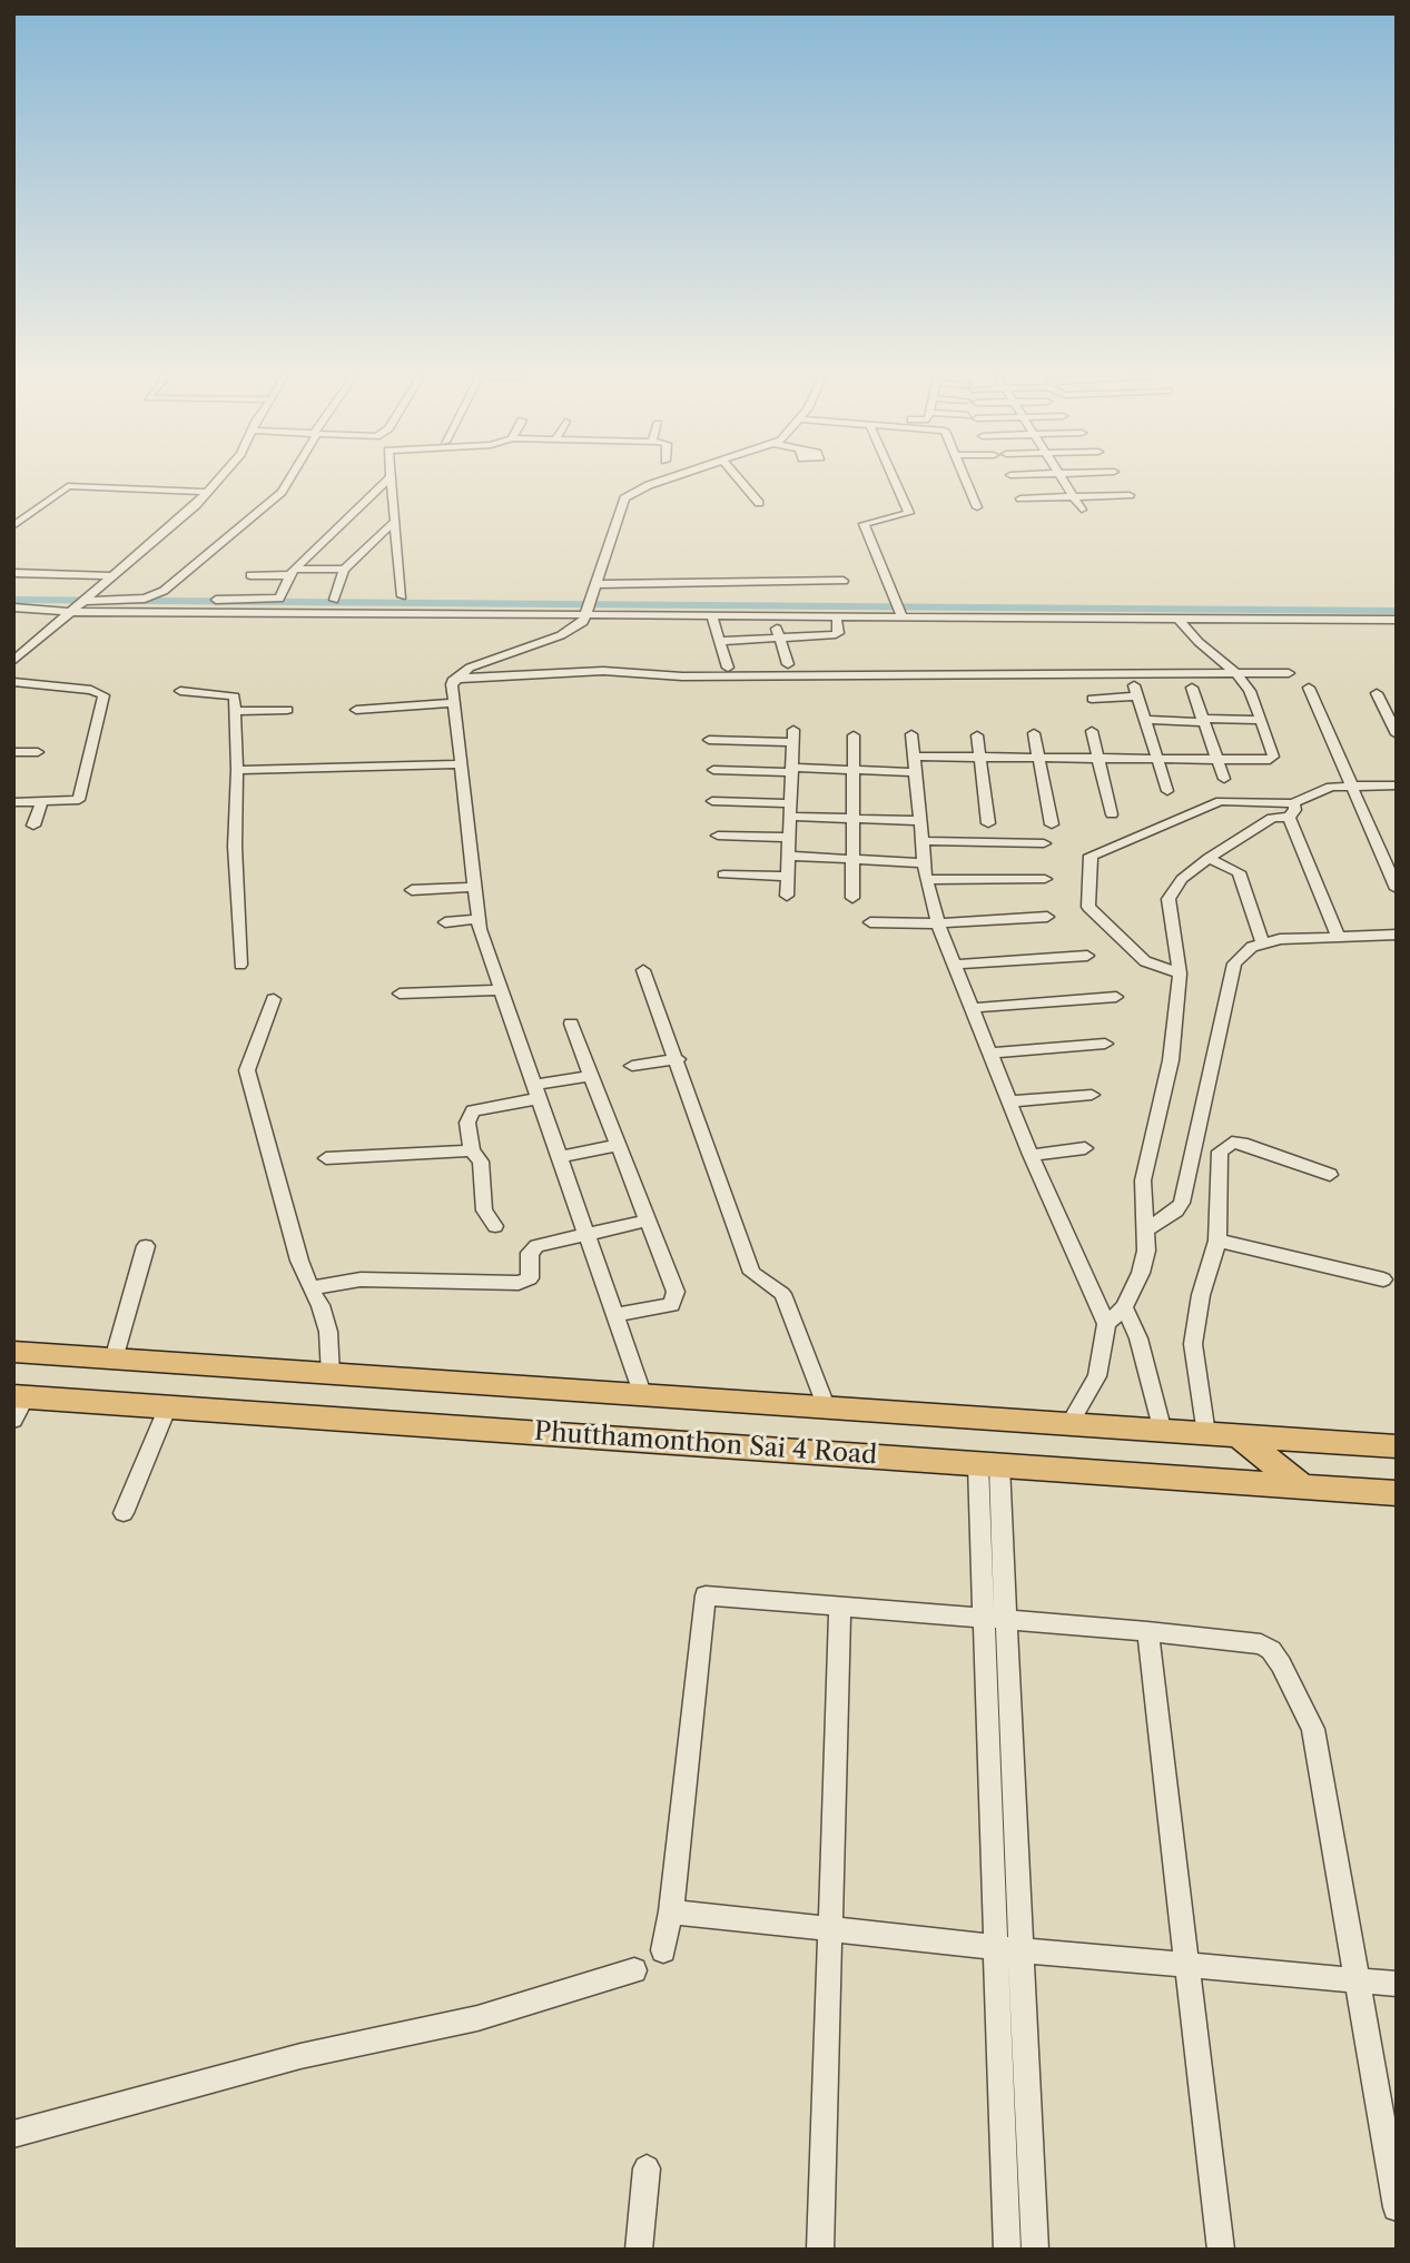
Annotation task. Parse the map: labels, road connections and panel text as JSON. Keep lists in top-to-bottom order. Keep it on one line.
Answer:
{"streets":{"main road":["Phutthamonthon Sai 4 Road"]}}
